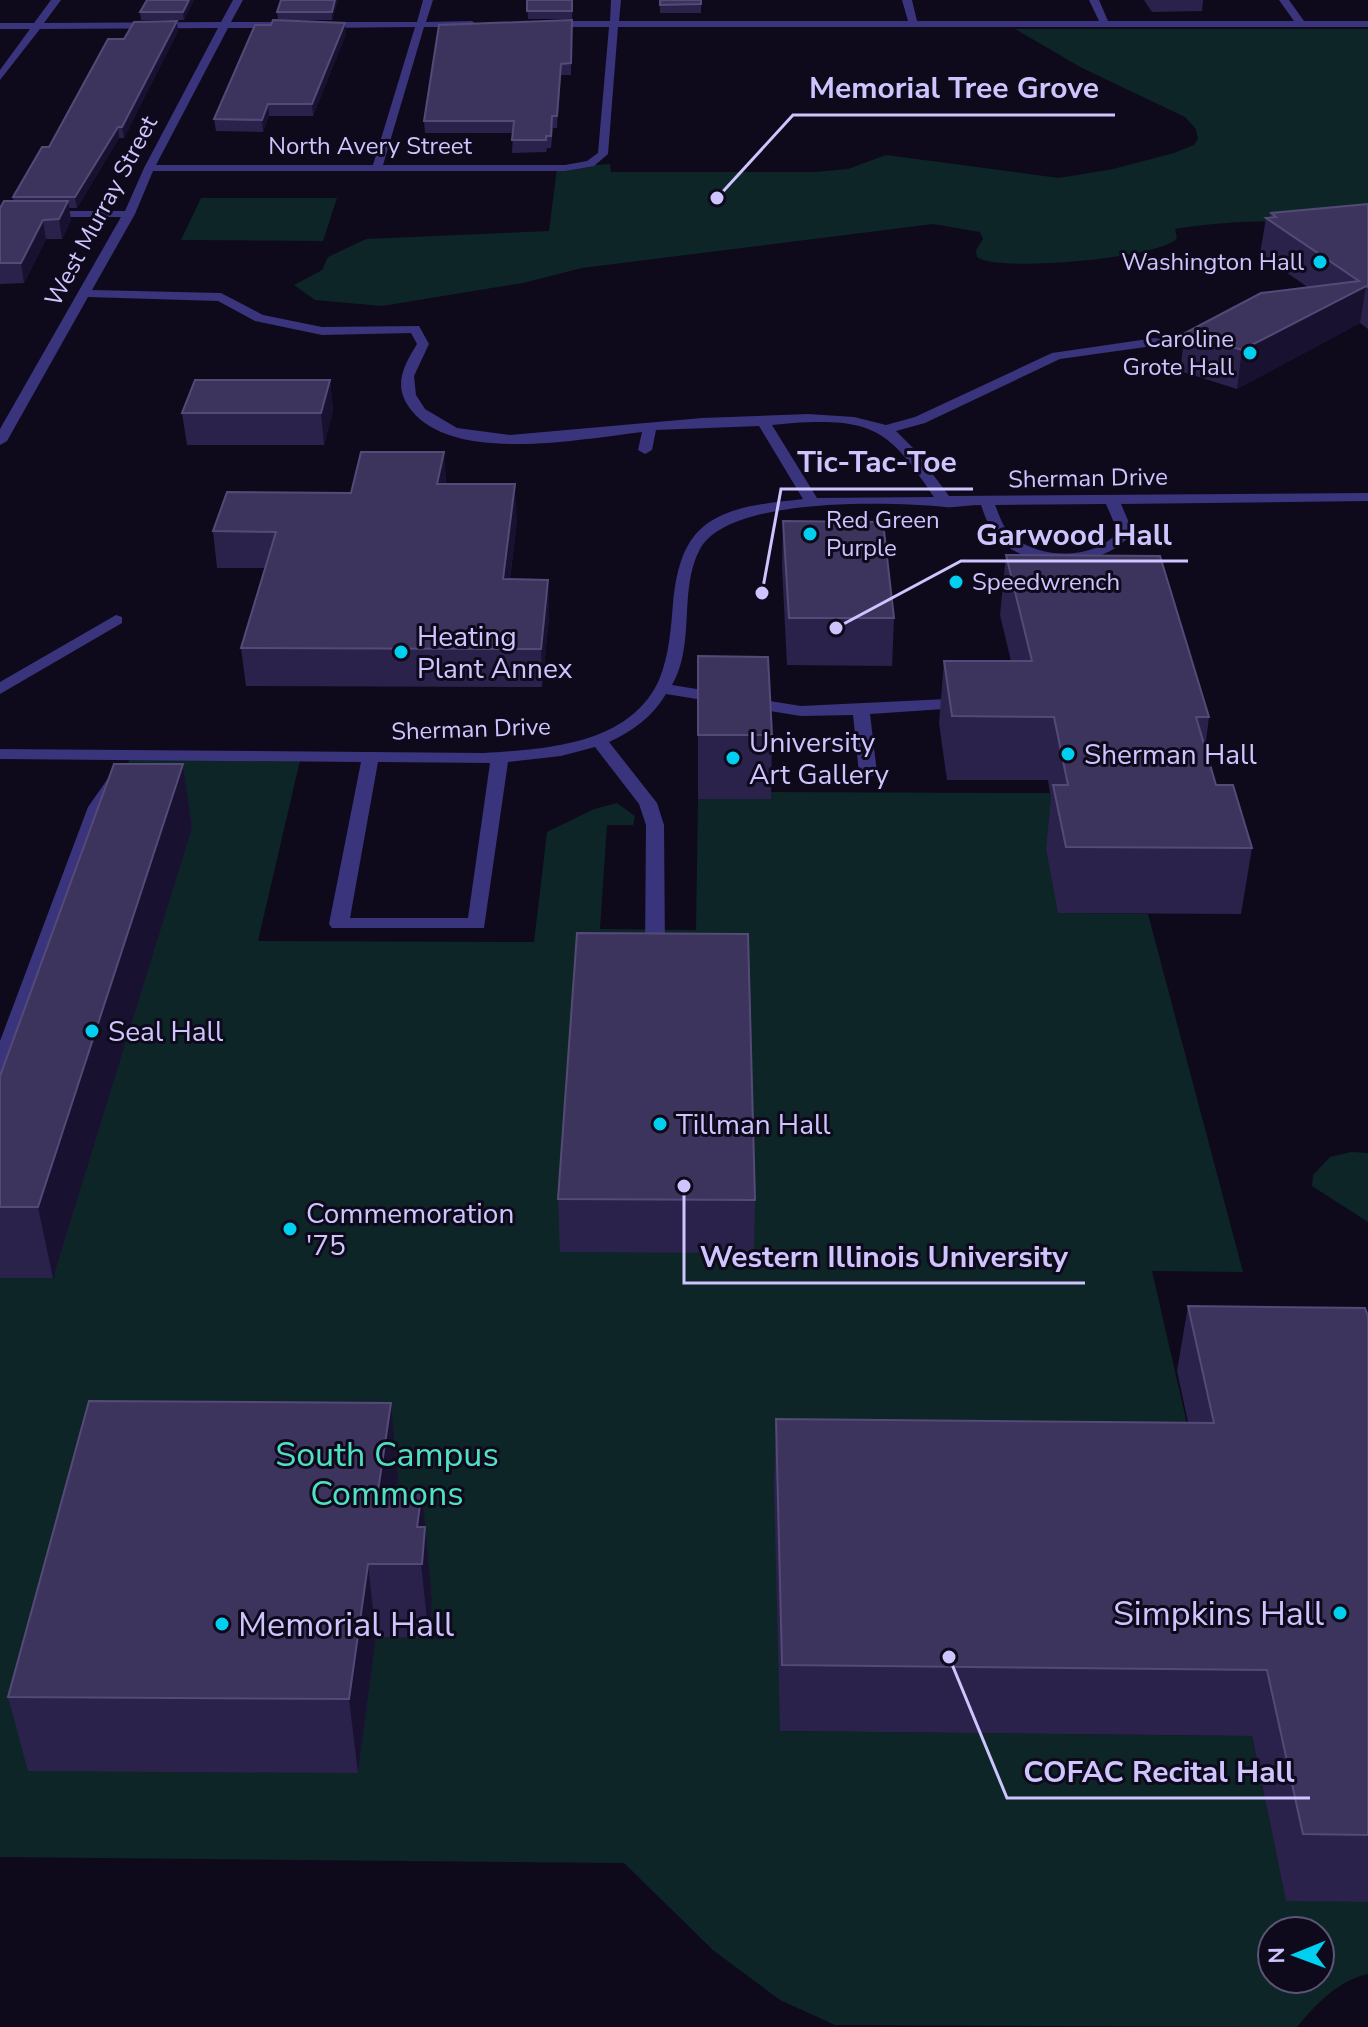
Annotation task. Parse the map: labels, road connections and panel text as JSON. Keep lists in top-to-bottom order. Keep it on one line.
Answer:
{"streets":{"street":["North Avery Street","West Murray Street","Sherman Drive"]},"crossings":[["North Avery Street","West Murray Street"]],"parks":["South Campus Commons"],"places":["Memorial Tree Grove","Washington Hall","Caroline Grote Hall","Red Green Purple","Speedwrench","Tic-Tac-Toe","Garwood Hall","Heating Plant Annex","Sherman Hall","University Art Gallery","Seal Hall","Tillman Hall","Western Illinois University","Commemoration '75","Simpkins Hall","Memorial Hall","COFAC Recital Hall"],"north":"left"}
